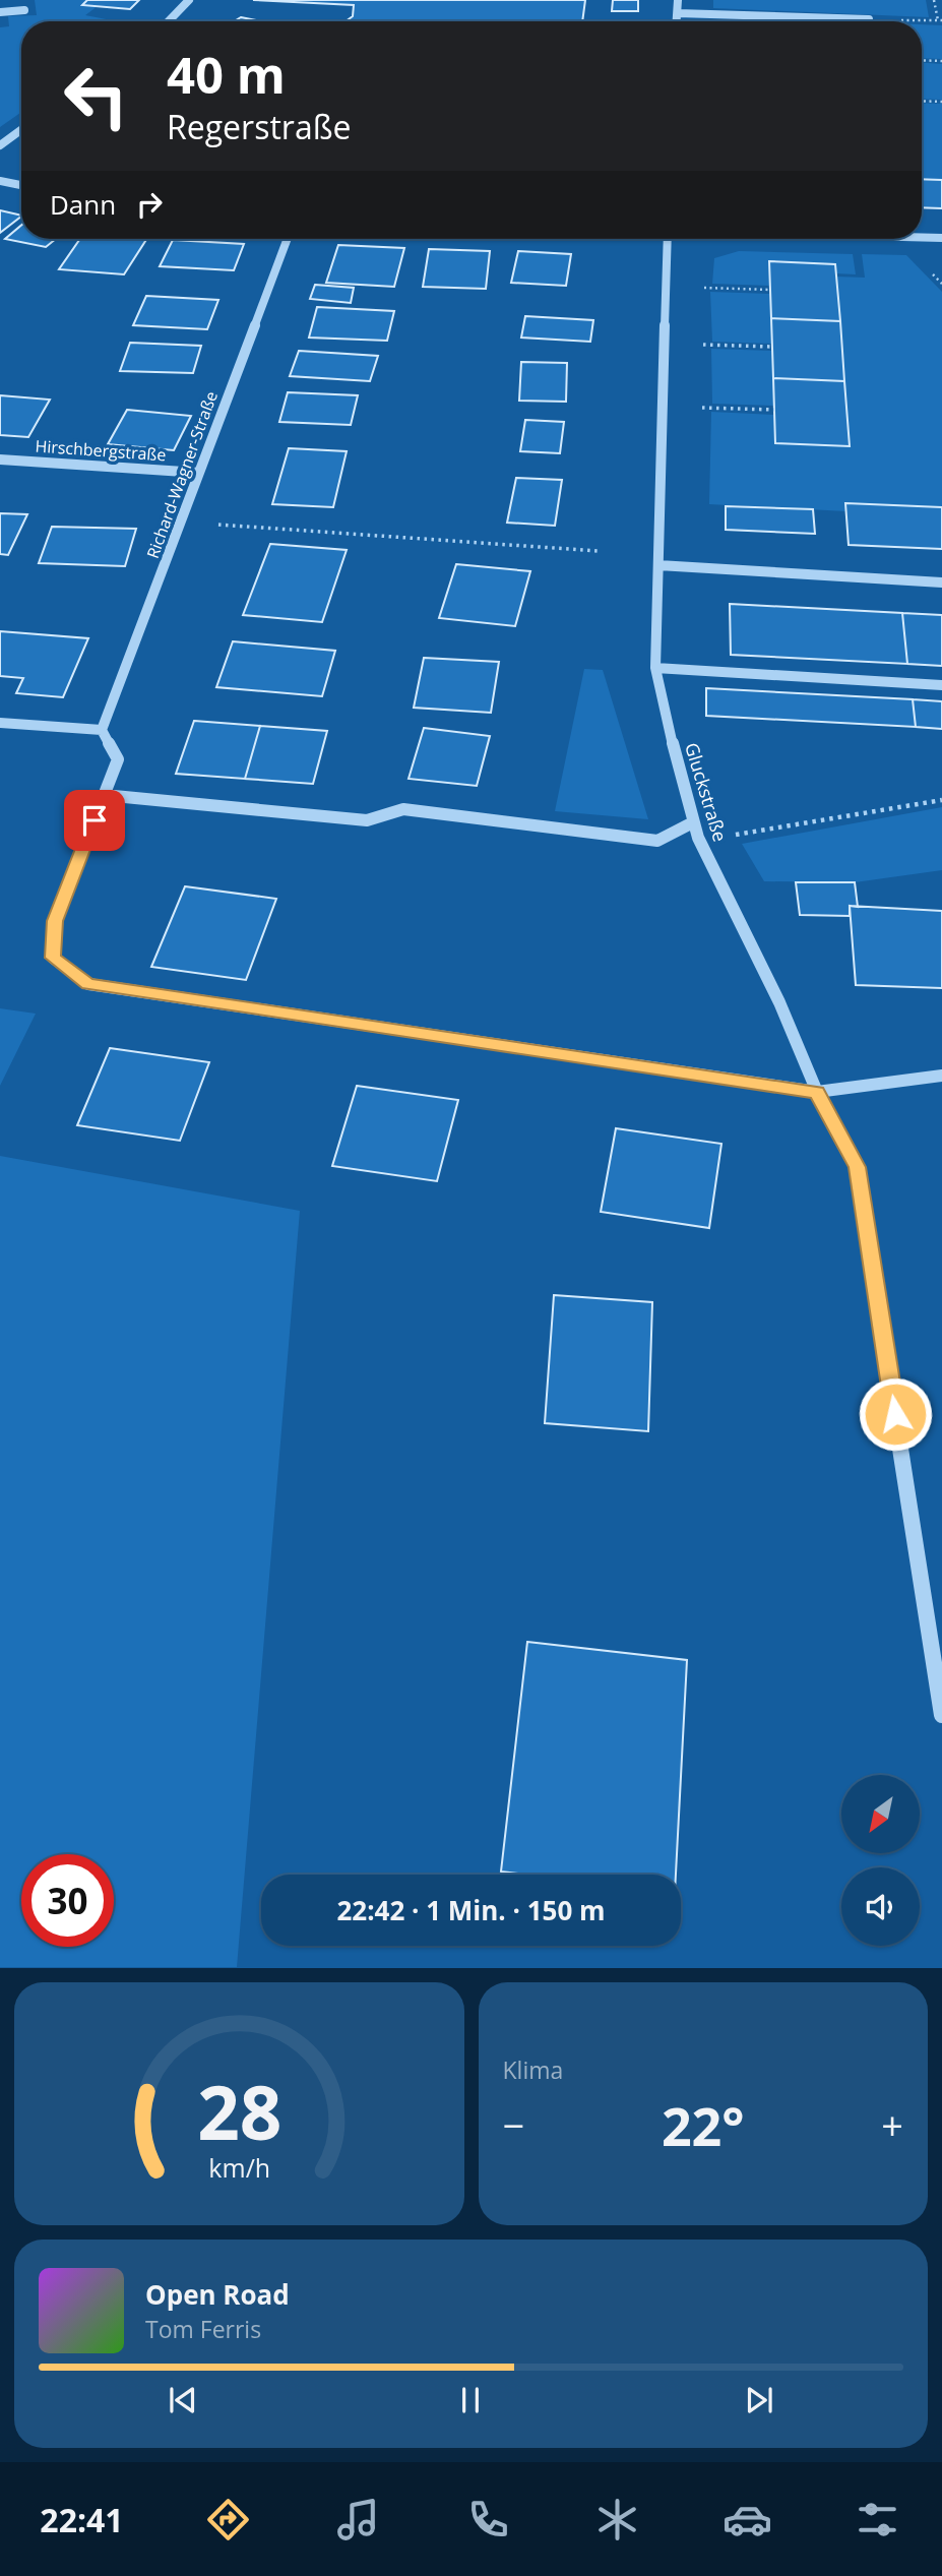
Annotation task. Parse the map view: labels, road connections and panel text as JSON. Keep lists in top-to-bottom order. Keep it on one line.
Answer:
{"streets":{"street":["Hirschbergstraße","Richard-Wagner-Straße","Gluckstraße"]},"crossings":[["Hirschbergstraße","Richard-Wagner-Straße"]],"north":"bottom left","page":{"turn":["40 m","Regerstraße"],"then":"Dann","limit":"30","trip":"22:42 · 1 Min. · 150 m","tile":"Klima","heat":["−","22°","+"],"song":["Open Road","Tom Ferris"],"tabs":"22:41","gauge":["28","km/h"]}}
